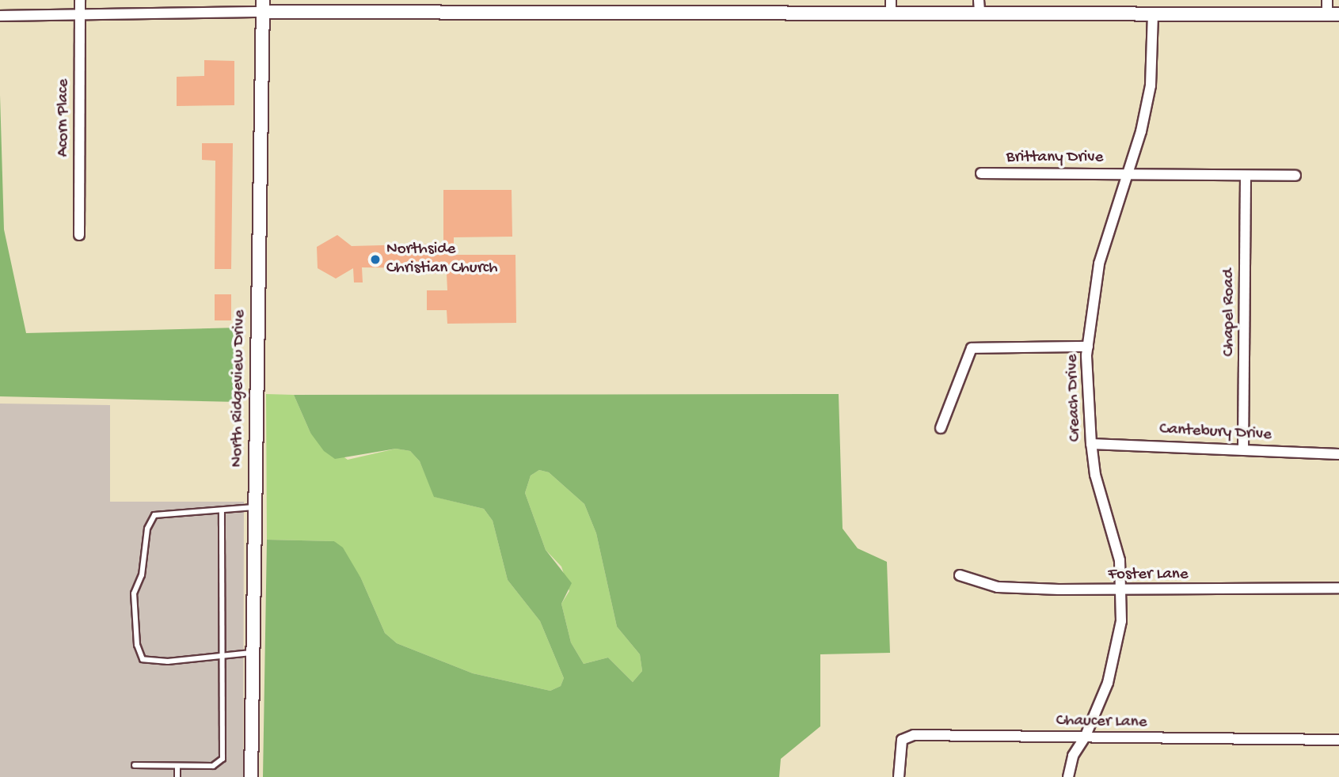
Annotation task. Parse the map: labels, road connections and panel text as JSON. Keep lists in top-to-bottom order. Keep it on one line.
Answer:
{"streets":{"main road":["North Ridgeview Drive"],"street":["Acorn Place","Brittany Drive","Chapel Road","Creach Drive","Cantebury Drive","Foster Lane","Chaucer Lane"]},"crossings":[["Brittany Drive","Creach Drive"],["Chapel Road","Cantebury Drive"],["Creach Drive","Cantebury Drive"],["Creach Drive","Foster Lane"],["Creach Drive","Chaucer Lane"]],"places":["Northside Christian Church"]}
